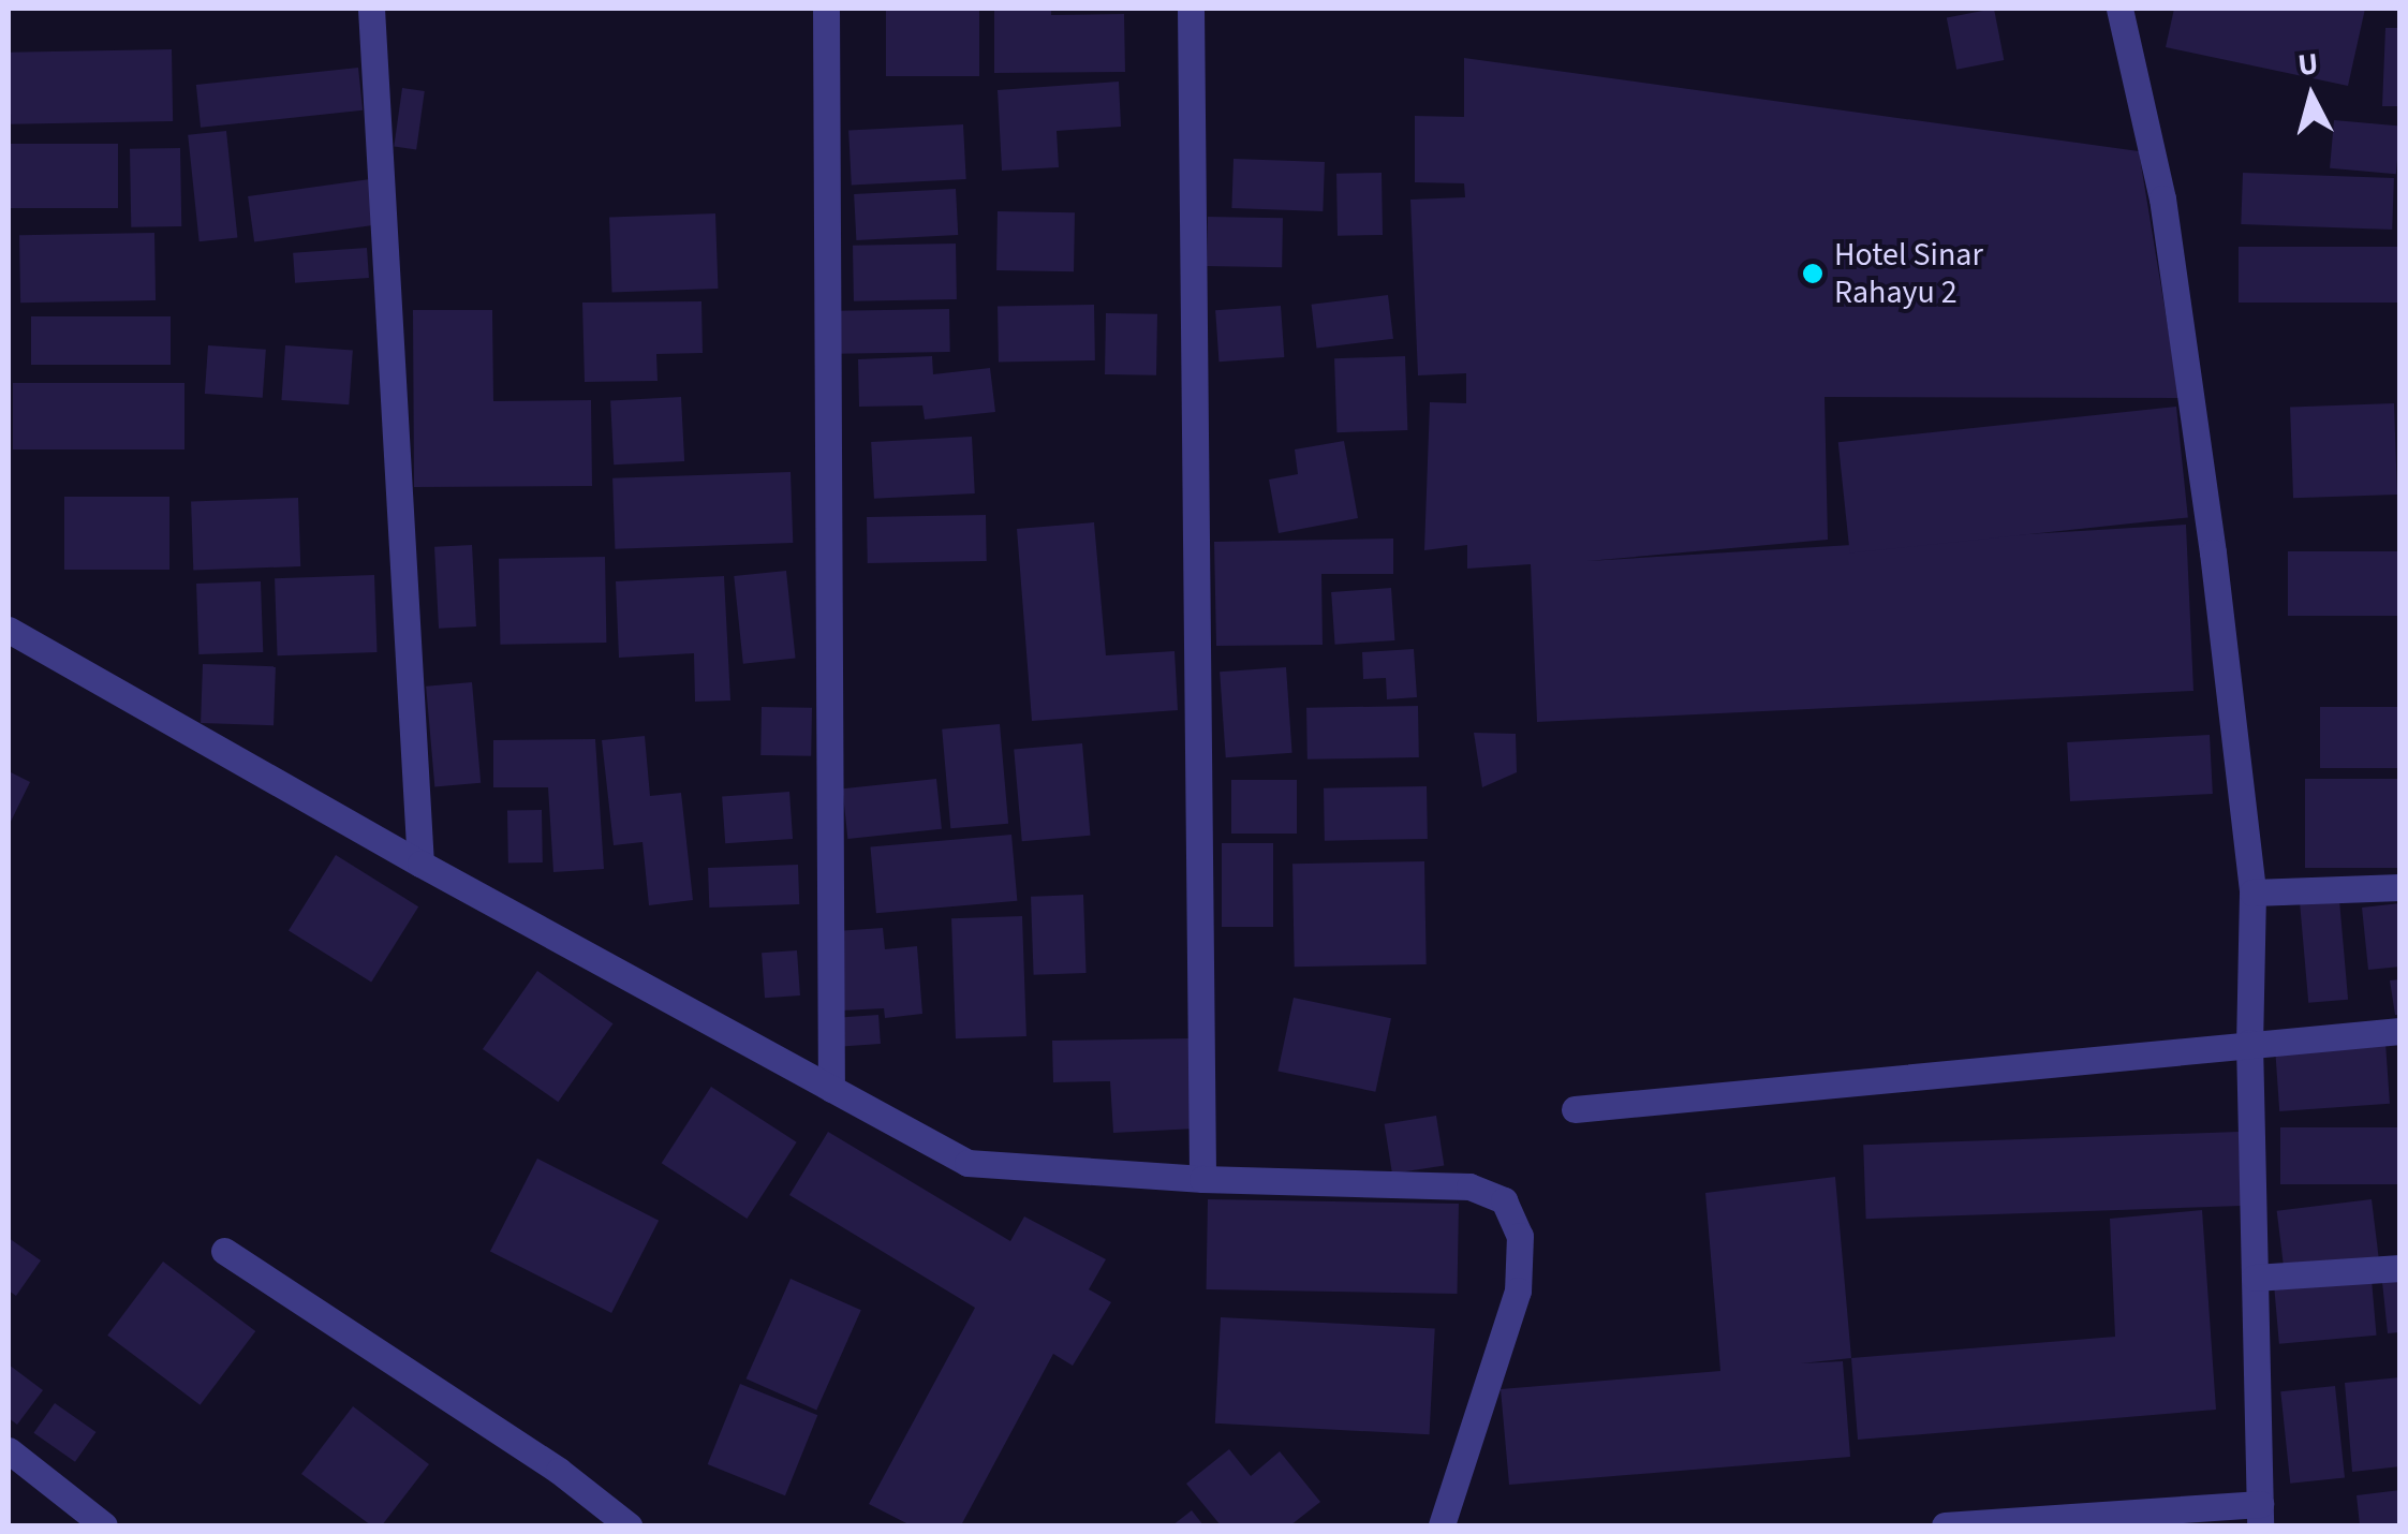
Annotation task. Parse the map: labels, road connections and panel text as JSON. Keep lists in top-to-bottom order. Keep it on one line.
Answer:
{"places":["Hotel Sinar Rahayu 2"],"north":"top"}
